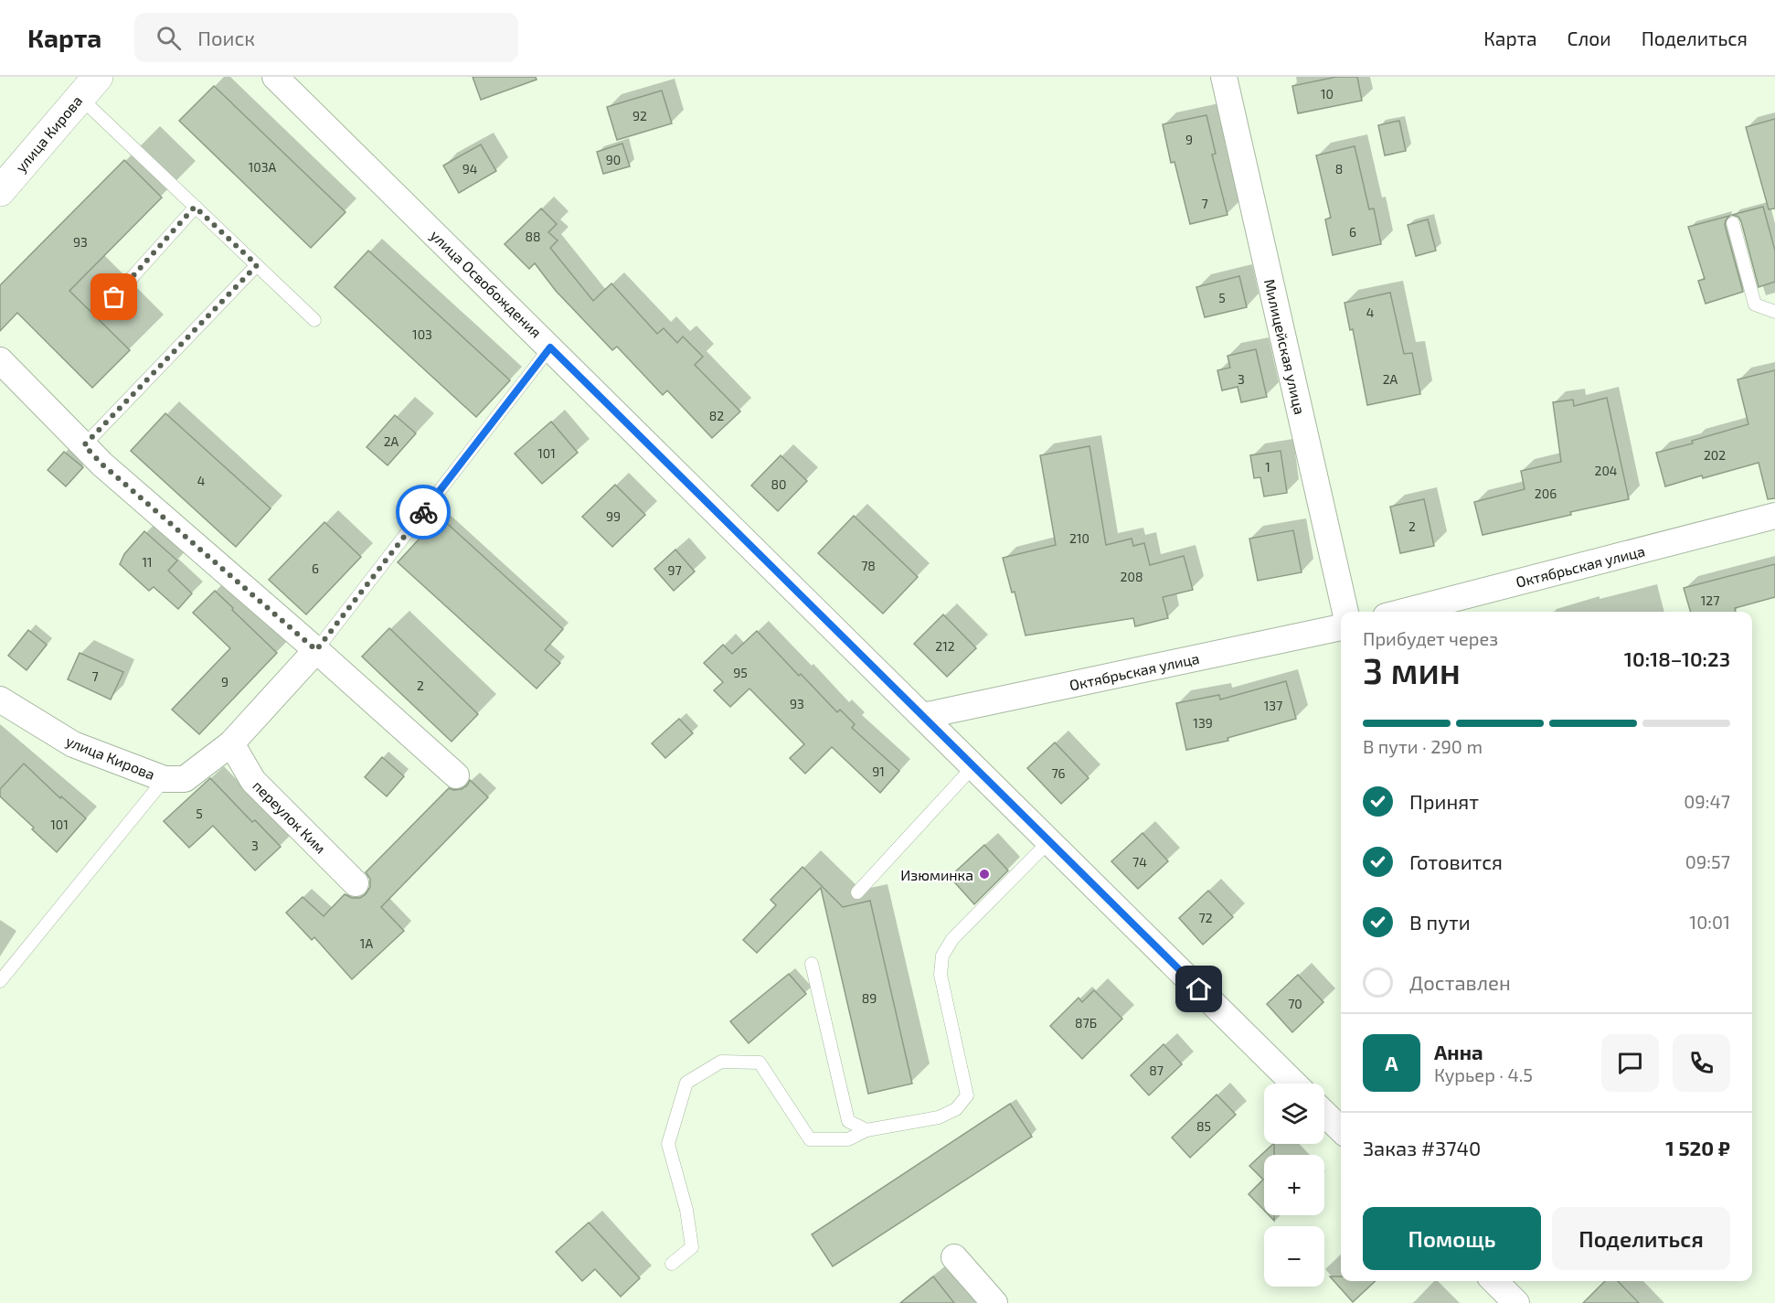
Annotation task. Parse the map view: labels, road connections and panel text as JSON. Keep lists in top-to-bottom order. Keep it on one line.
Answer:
{"streets":{"main road":["улица Кирова"],"street":["улица Освобождения","Милицейская улица","Октябрьская улица","переулок Ким"]},"crossings":[["улица Освобождения","Октябрьская улица"]],"places":["Изюминка"],"house_numbers":["10","92","9","90","103А","94","8","7","6","88","93","5","4","103","3","2А","82","2А","101","202","1","204","4","80","206","99","2","210","11","78","6","97","208","127","212","95","7","9","2","93","137","139","91","76","5","101","3","74","72","1А","89","70","87Б","87","85"],"page":{"header":"Карта","search":"Поиск","nav":["Карта","Слои","Поделиться"],"heading":["3 мин","Прибудет через","10:18–10:23"],"panel":["Анна","Курьер · 4.5","Заказ #3740","1 520 ₽"],"bar":"В пути · 290 m","list":[["Принят","09:47"],["Готовится","09:57"],["В пути","10:01"],"Доставлен"],"round":"А","map_buttons":["+","−"],"buttons":["Помощь","Поделиться"]}}
